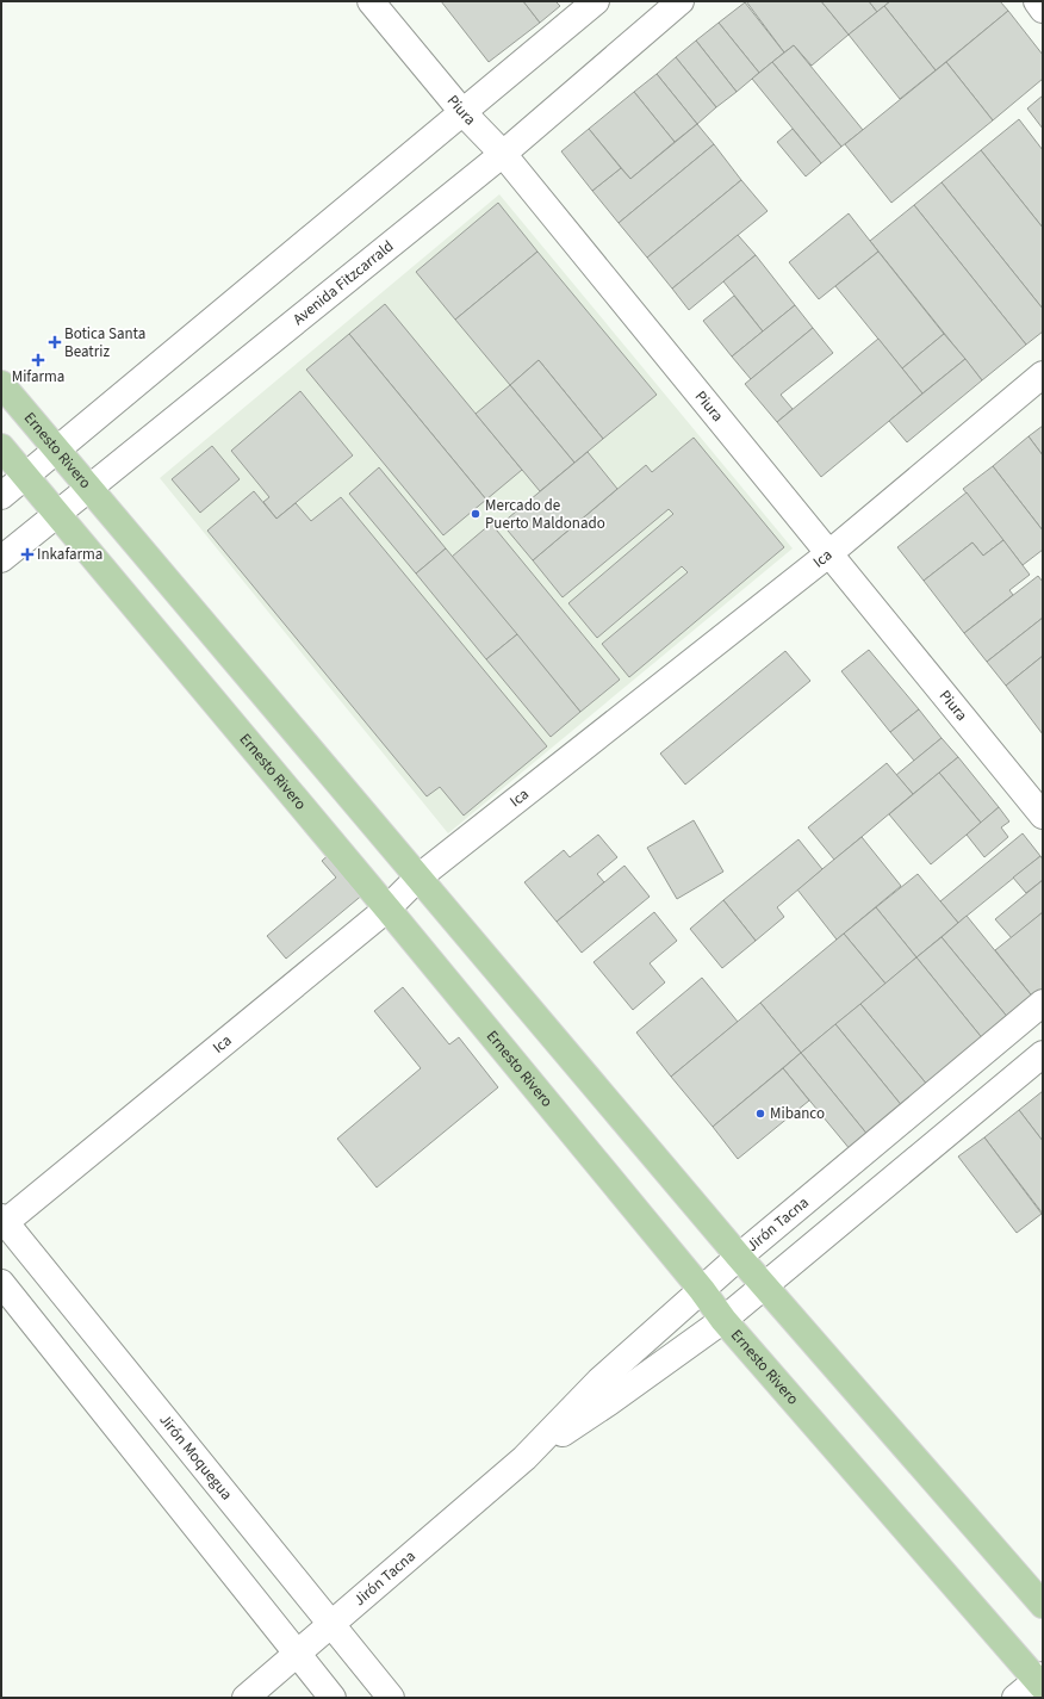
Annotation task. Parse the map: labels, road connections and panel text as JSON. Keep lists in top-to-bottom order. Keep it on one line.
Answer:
{"streets":{"main road":["Ernesto Rivero"],"street":["Piura","Avenida Fitzcarrald","Ica","Jirón Tacna","Jirón Moquegua"]},"crossings":[["Piura","Avenida Fitzcarrald"],["Piura","Ica"],["Avenida Fitzcarrald","Ernesto Rivero"],["Ernesto Rivero","Ica"],["Ernesto Rivero","Jirón Tacna"],["Ica","Jirón Moquegua"],["Jirón Tacna","Jirón Moquegua"]],"places":{"health":["Botica Santa Beatriz","Mifarma","Inkafarma"],"other":["Mercado de Puerto Maldonado","Mibanco"]}}
